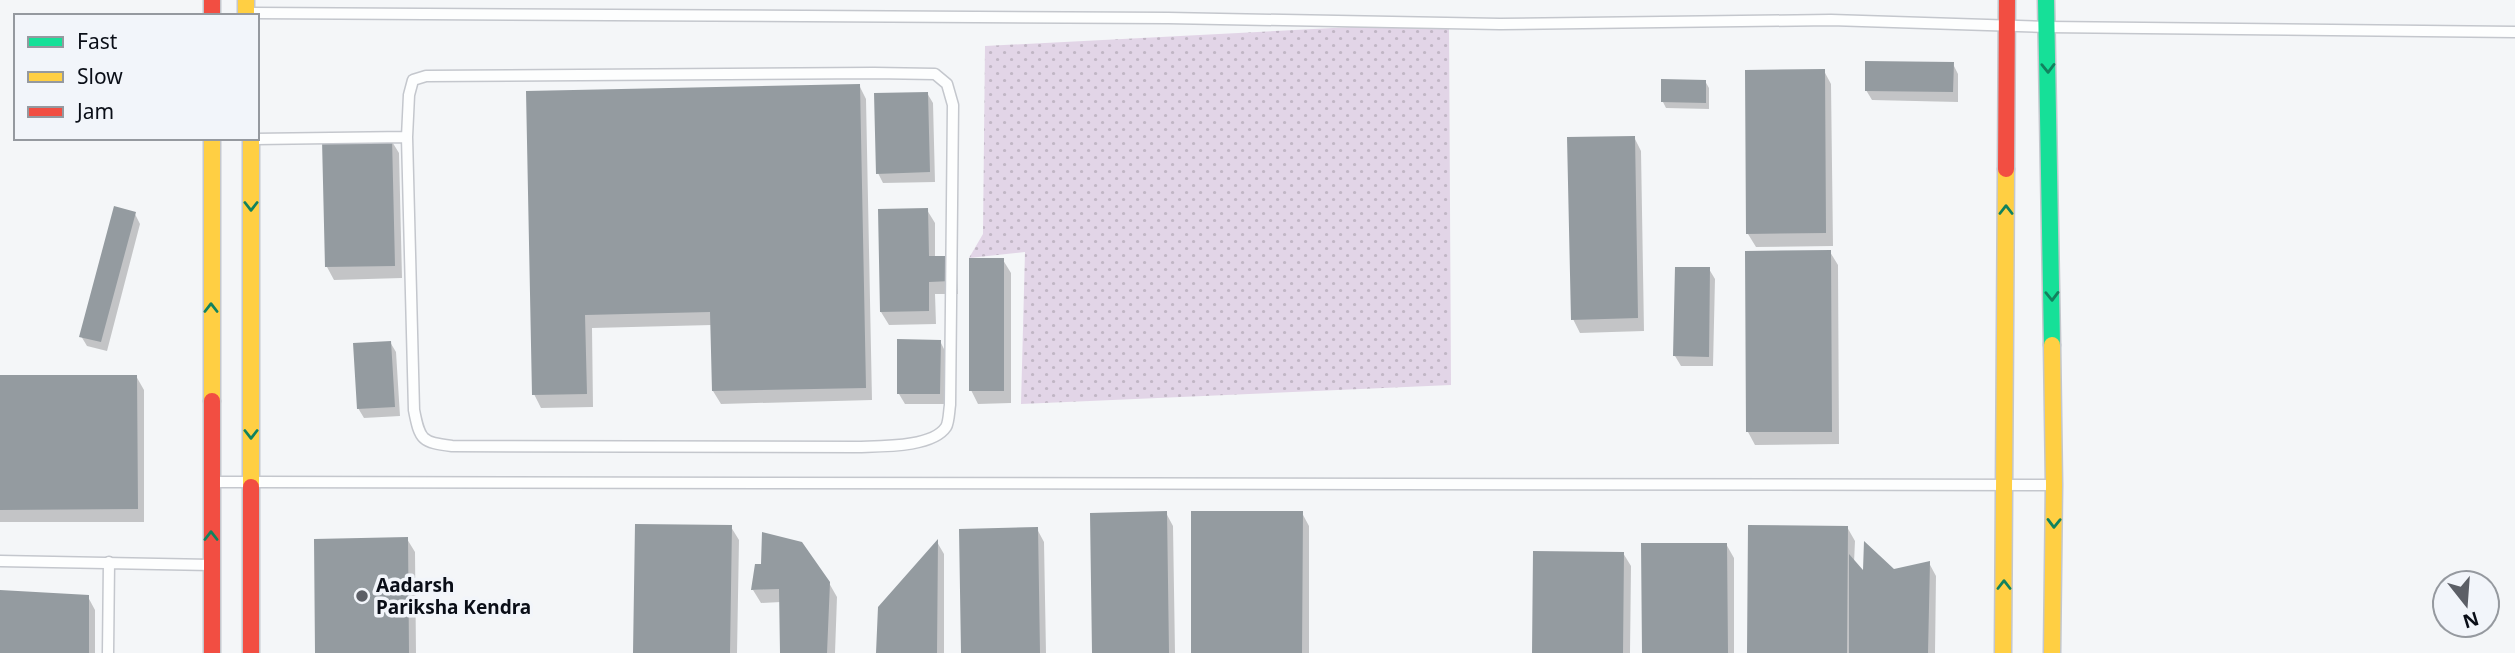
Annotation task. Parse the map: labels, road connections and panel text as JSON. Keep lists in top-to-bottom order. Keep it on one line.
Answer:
{"places":["Aadarsh Pariksha Kendra"],"legend":["Fast","Slow","Jam"],"north":"bottom"}
